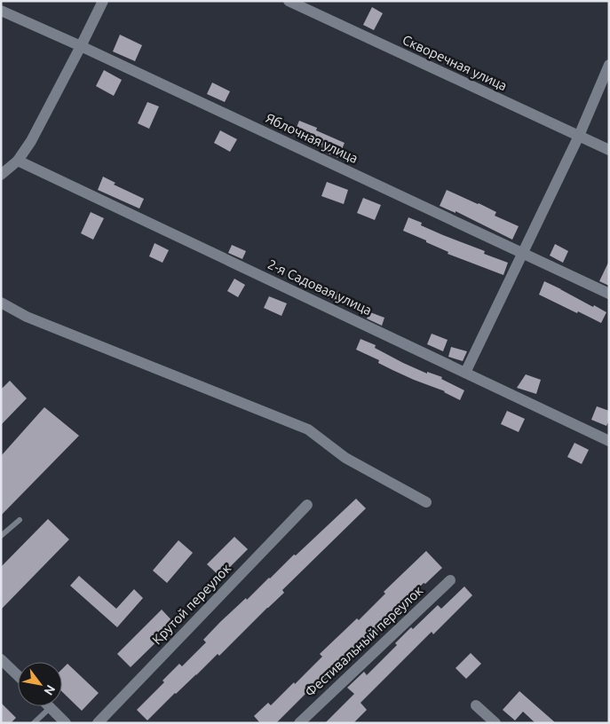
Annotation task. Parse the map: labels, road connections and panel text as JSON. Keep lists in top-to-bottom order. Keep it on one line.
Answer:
{"streets":{"street":["Скворечная улица","Яблочная улица","2-я Садовая улица","Крутой переулок","Фестивальный переулок"]},"north":"bottom right"}
